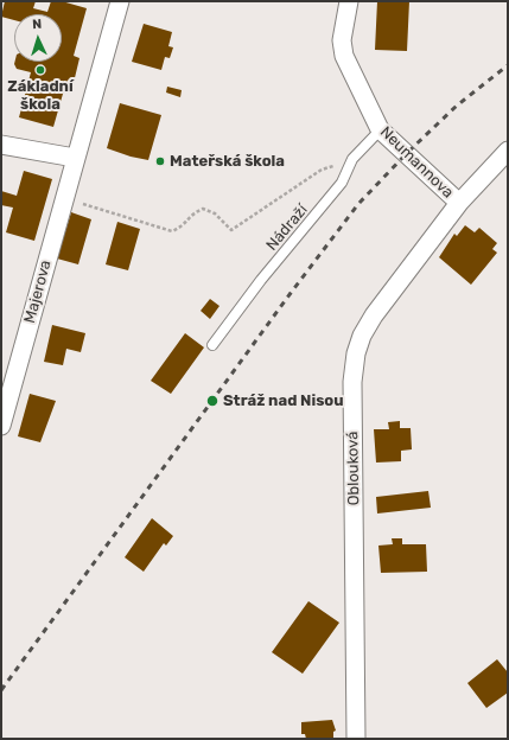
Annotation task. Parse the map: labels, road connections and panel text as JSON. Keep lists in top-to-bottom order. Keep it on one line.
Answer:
{"streets":{"street":["Neumannova","Majerova","Oblouková"],"lane":["Nádraží"]},"crossings":[["Neumannova","Nádraží"],["Neumannova","Oblouková"]],"places":["Základní škola","Mateřská škola","Stráž nad Nisou"],"north":"top"}
